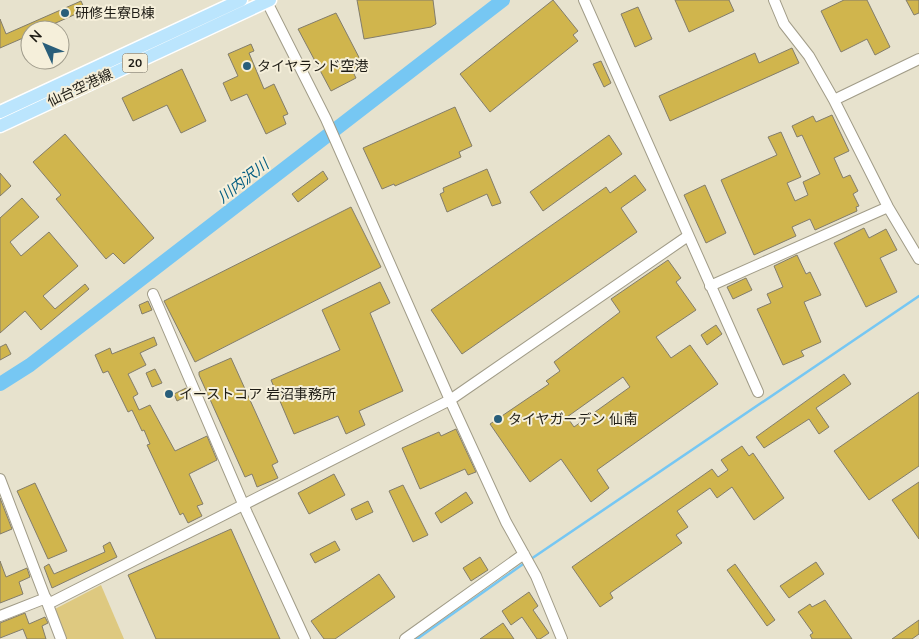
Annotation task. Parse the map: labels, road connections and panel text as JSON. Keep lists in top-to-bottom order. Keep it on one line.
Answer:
{"streets":{"main road":["20","仙台空港線"]},"water":["川内沢川"],"places":["研修生寮B棟","タイヤランド空港","イーストコア 岩沼事務所","タイヤガーデン 仙南"],"north":"top left"}
